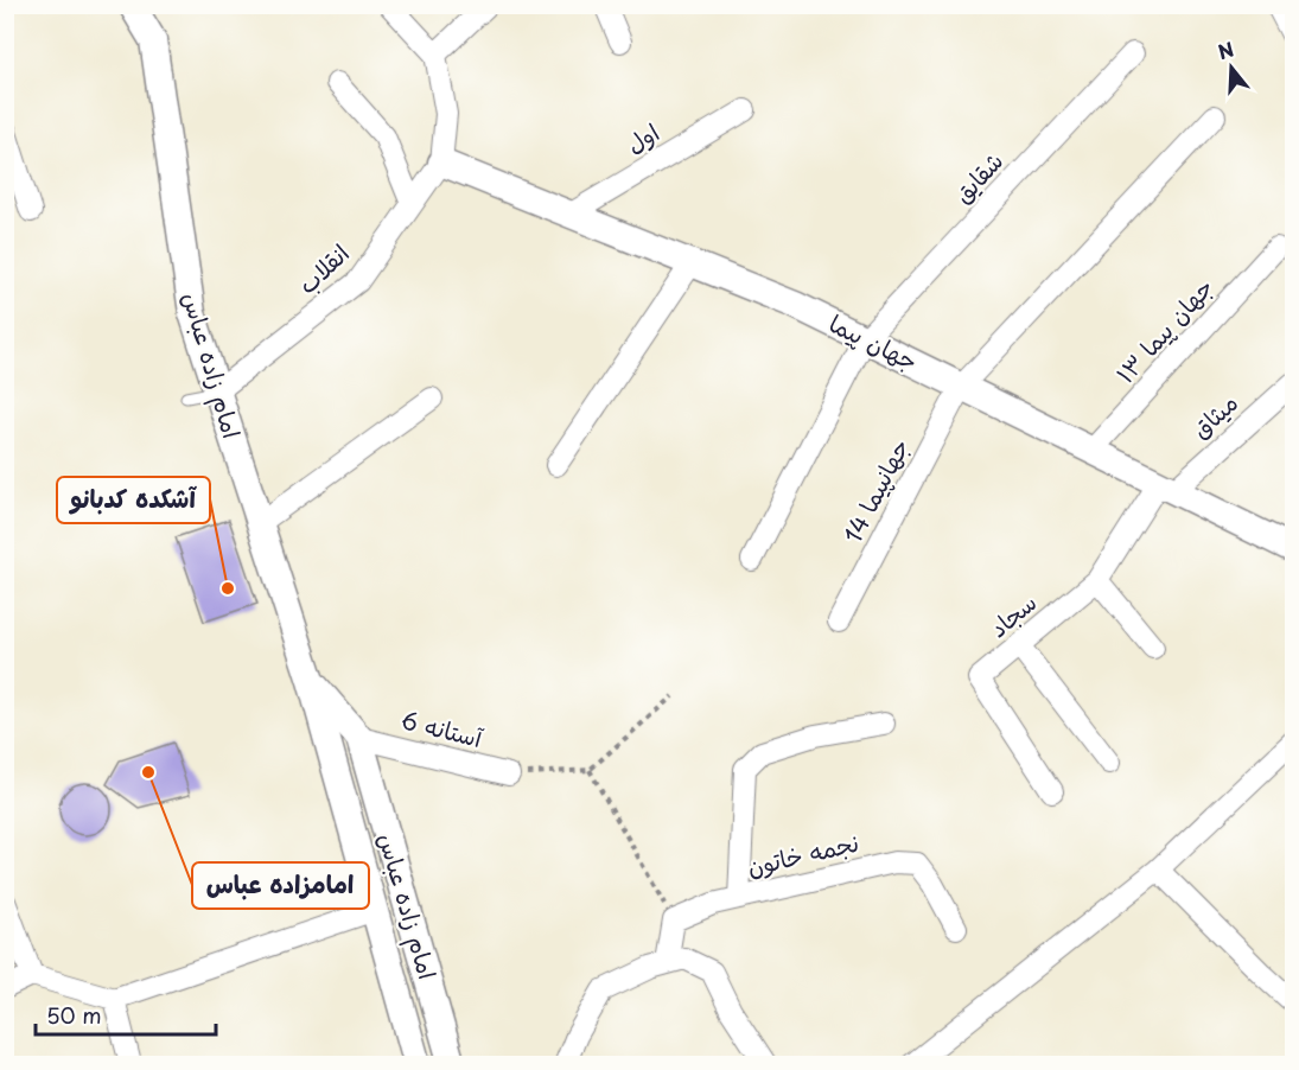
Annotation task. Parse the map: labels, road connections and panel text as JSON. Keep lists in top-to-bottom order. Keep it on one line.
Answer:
{"streets":{"street":["اول","شقایق","انقلاب","جهان پیما ۱۳","جهان پیما","امام زاده عباس","ميثاق","جهانپیما 14","سجاد","آستانه 6","نجمه خاتون"]},"crossings":[["اول","جهان پیما"],["شقایق","جهان پیما"],["انقلاب","جهان پیما"],["انقلاب","امام زاده عباس"],["جهان پیما ۱۳","جهان پیما"],["جهان پیما","ميثاق"],["جهان پیما","جهانپیما 14"],["جهان پیما","سجاد"],["امام زاده عباس","آستانه 6"],["ميثاق","سجاد"]],"places":["آشکده کدبانو","امامزاده عباس"],"scale_bar":"50 m","north":"top"}
